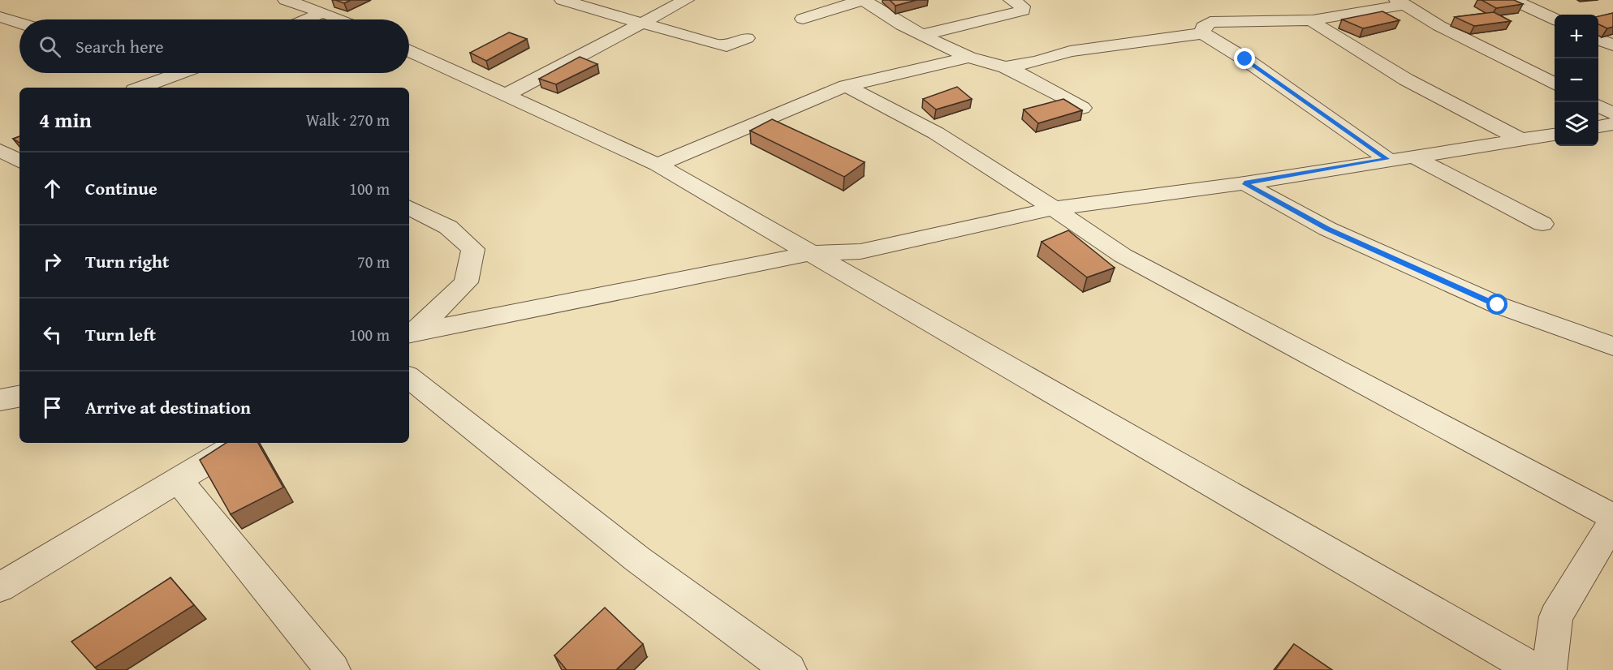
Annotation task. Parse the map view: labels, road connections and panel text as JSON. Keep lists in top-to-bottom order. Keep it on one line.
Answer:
{"page":{"map_buttons":["+","−"],"search":"Search here","heading":["4 min","Walk · 270 m"],"list":[["Continue","100 m"],["Turn right","70 m"],["Turn left","100 m"],"Arrive at destination"]}}
